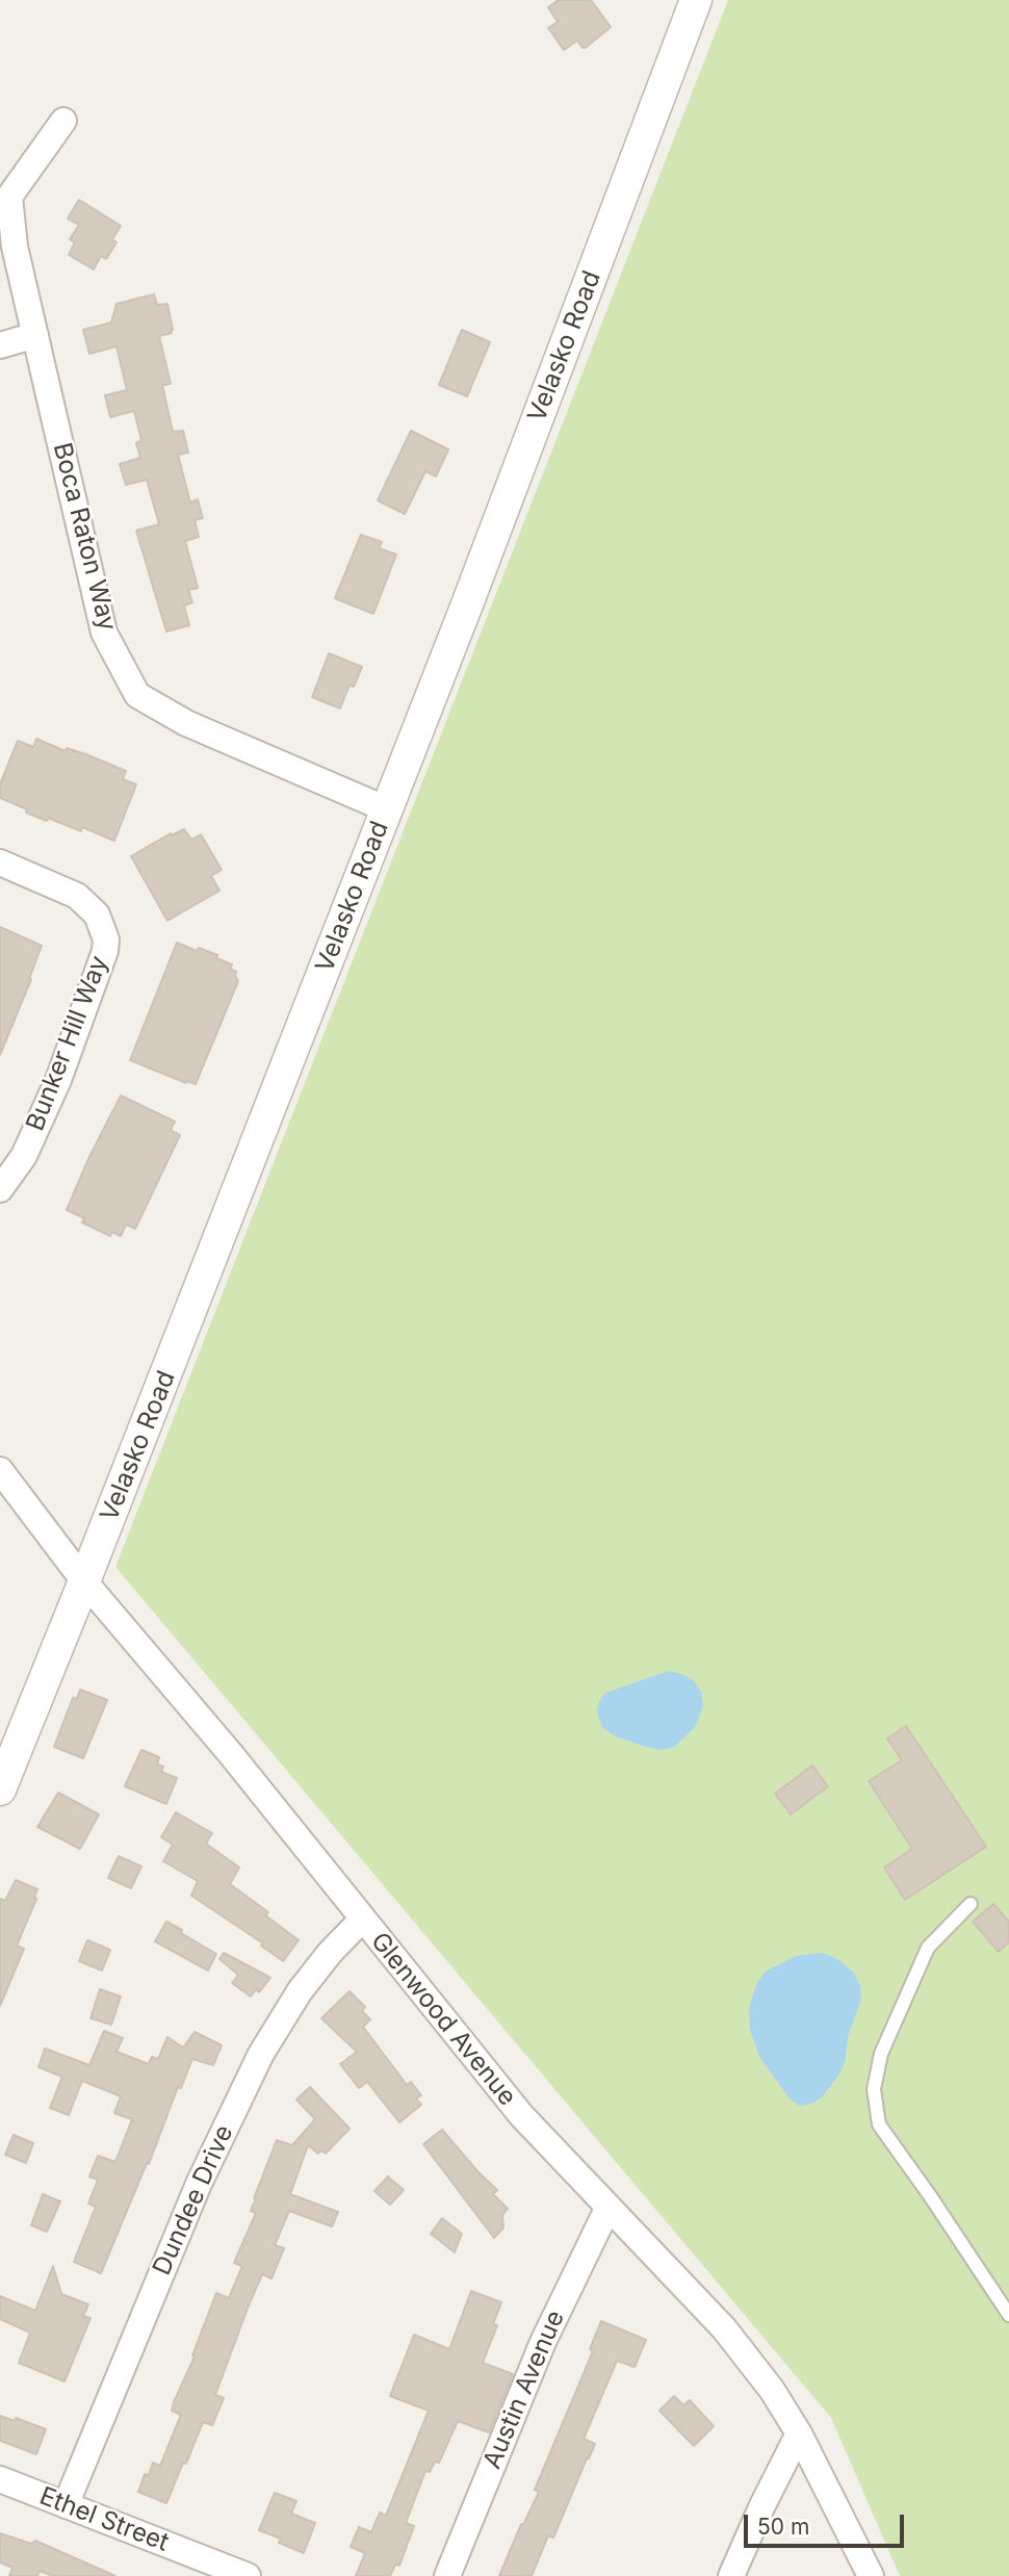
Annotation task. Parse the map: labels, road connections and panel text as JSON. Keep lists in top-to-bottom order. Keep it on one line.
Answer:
{"streets":{"street":["Velasko Road","Boca Raton Way","Bunker Hill Way","Glenwood Avenue","Dundee Drive","Austin Avenue","Ethel Street"]},"crossings":[["Velasko Road","Boca Raton Way"],["Velasko Road","Glenwood Avenue"],["Glenwood Avenue","Dundee Drive"],["Glenwood Avenue","Austin Avenue"],["Dundee Drive","Ethel Street"]],"scale_bar":"50 m"}
